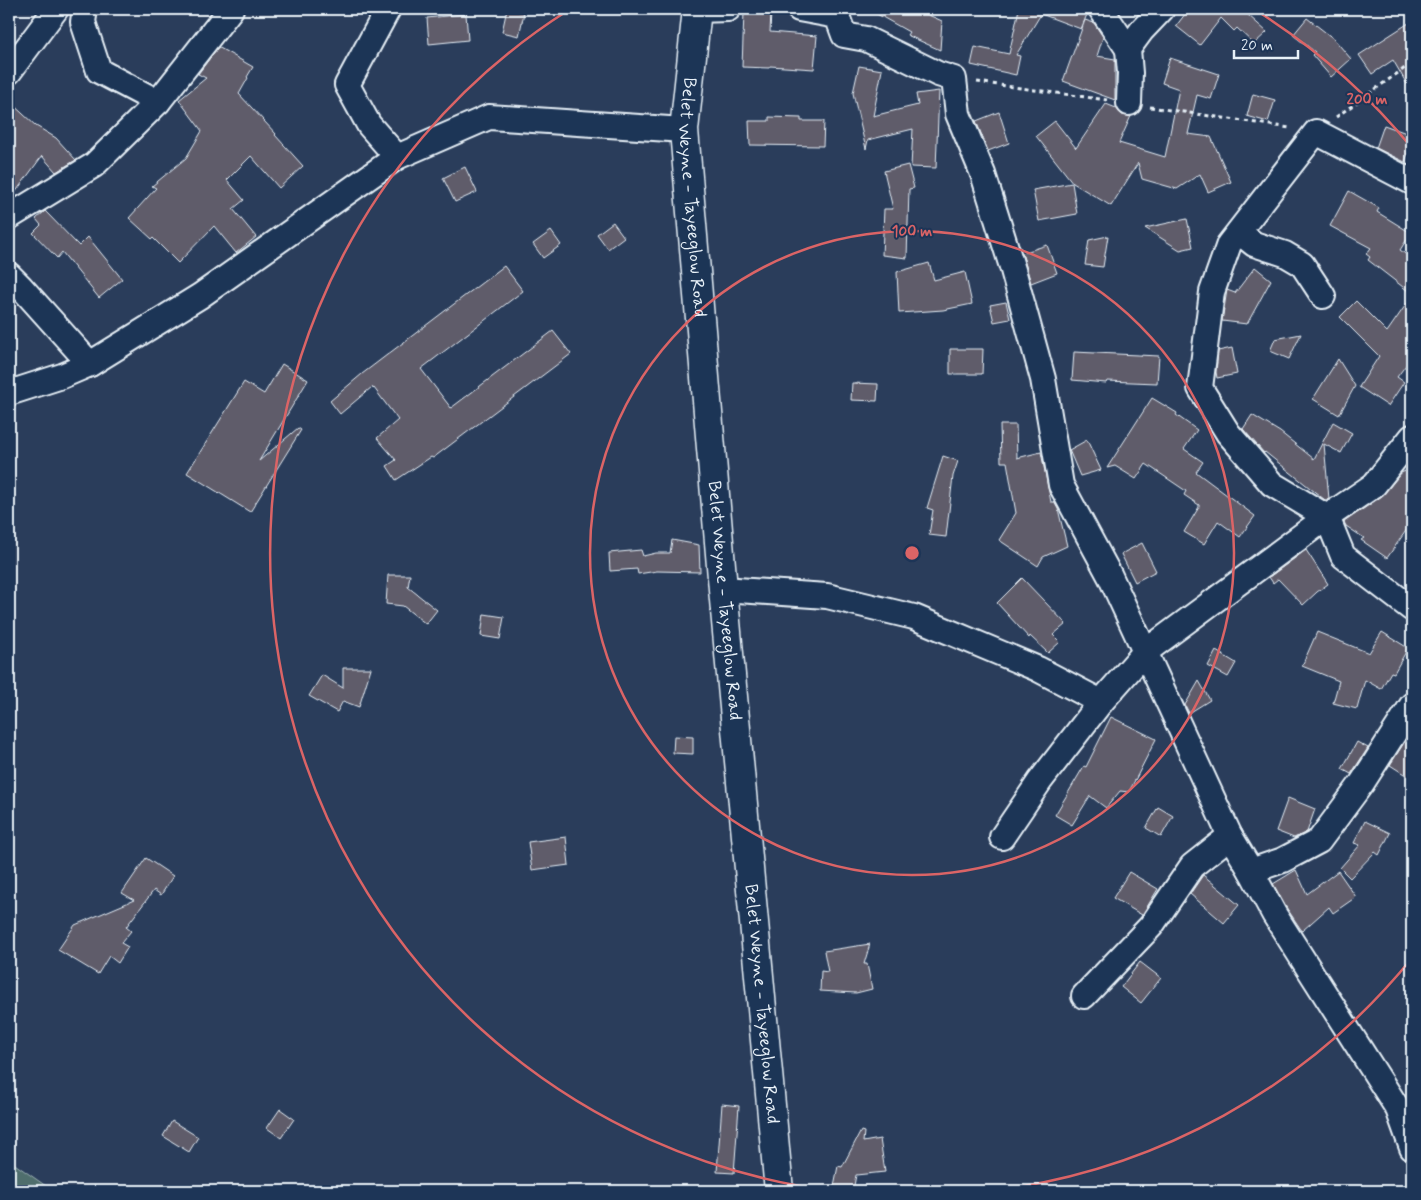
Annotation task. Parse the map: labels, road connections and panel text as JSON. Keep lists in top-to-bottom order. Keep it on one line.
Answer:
{"streets":{"main road":["Belet Weyne - Tayeeglow Road"]},"scale_bar":"20 m","rings":["200 m","100 m"]}
